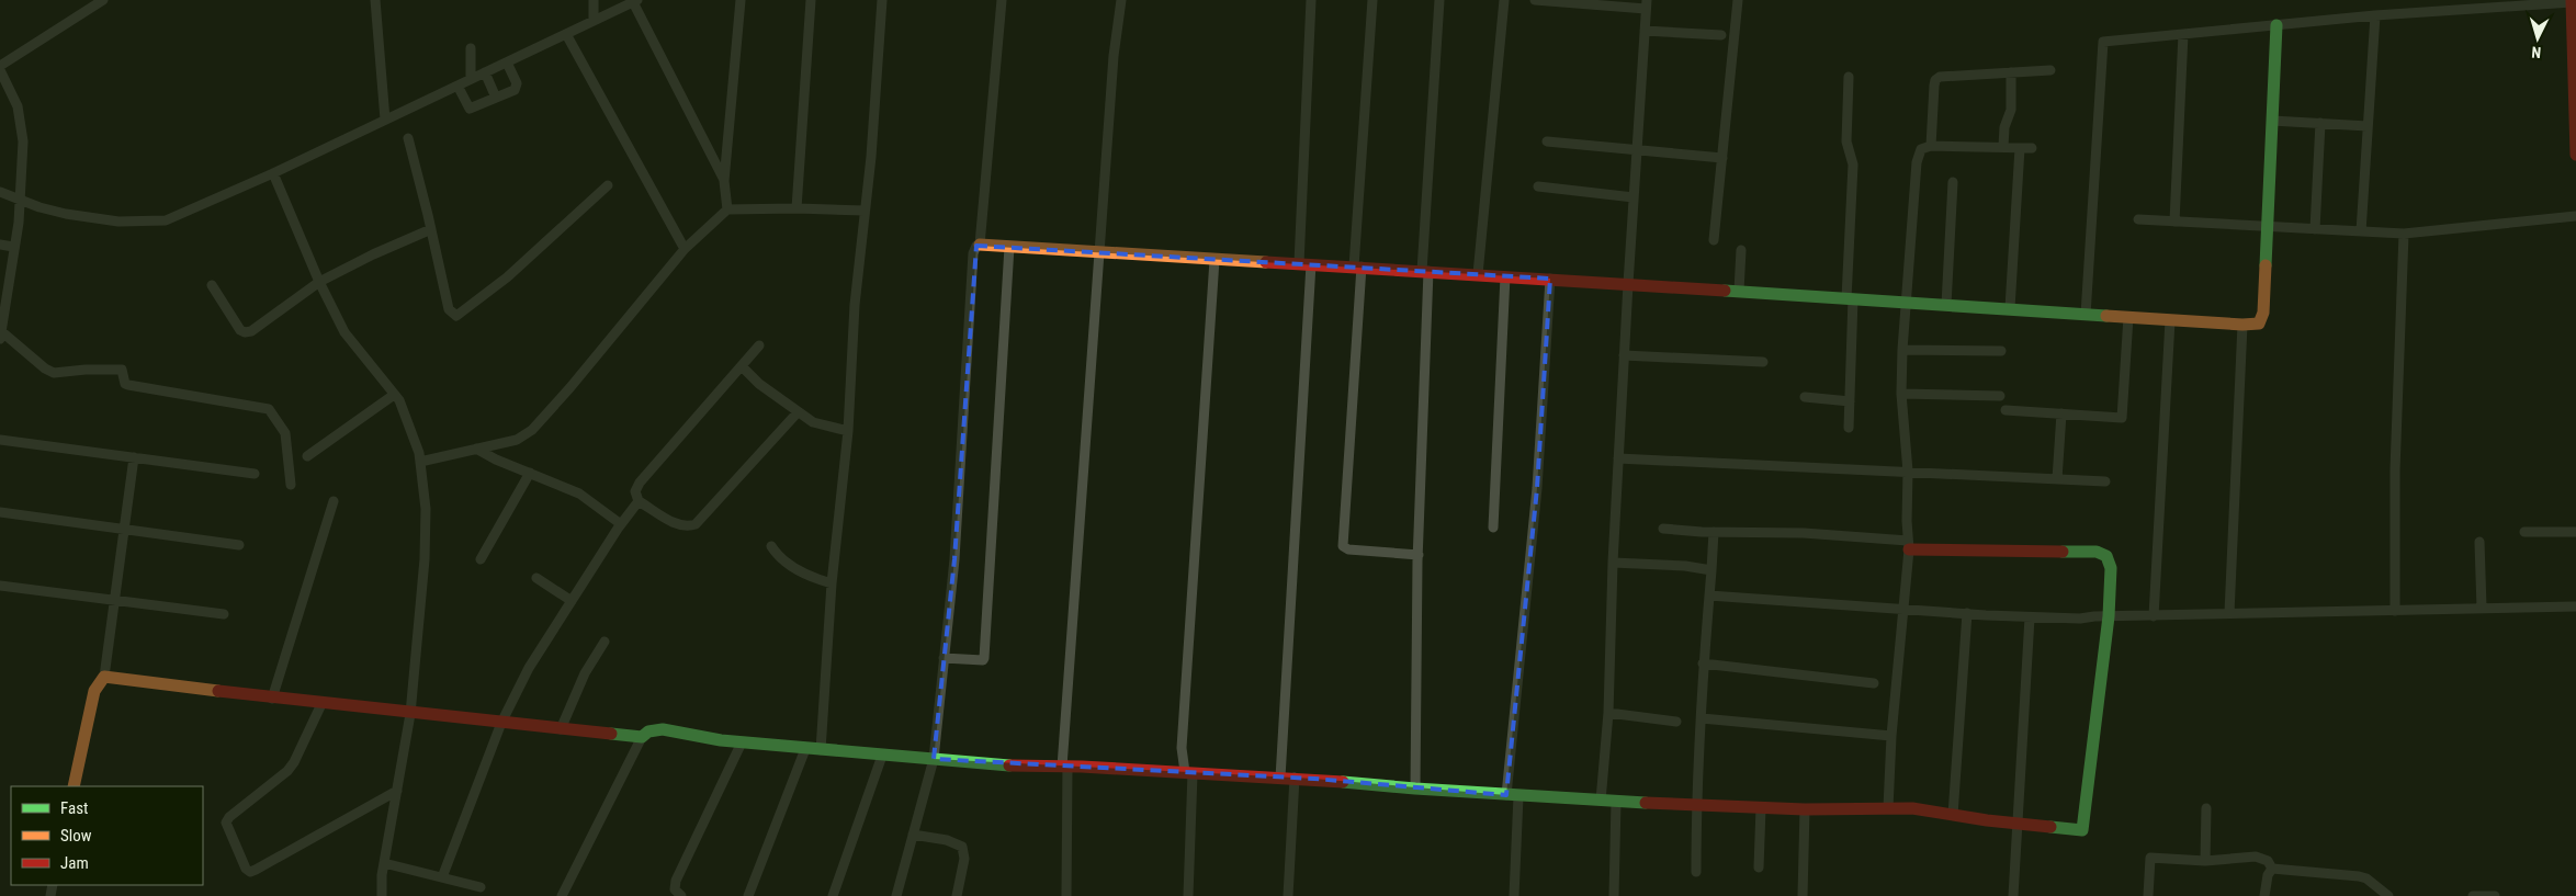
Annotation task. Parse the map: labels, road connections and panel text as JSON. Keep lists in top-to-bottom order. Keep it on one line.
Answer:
{"legend":["Fast","Slow","Jam"],"north":"bottom"}
